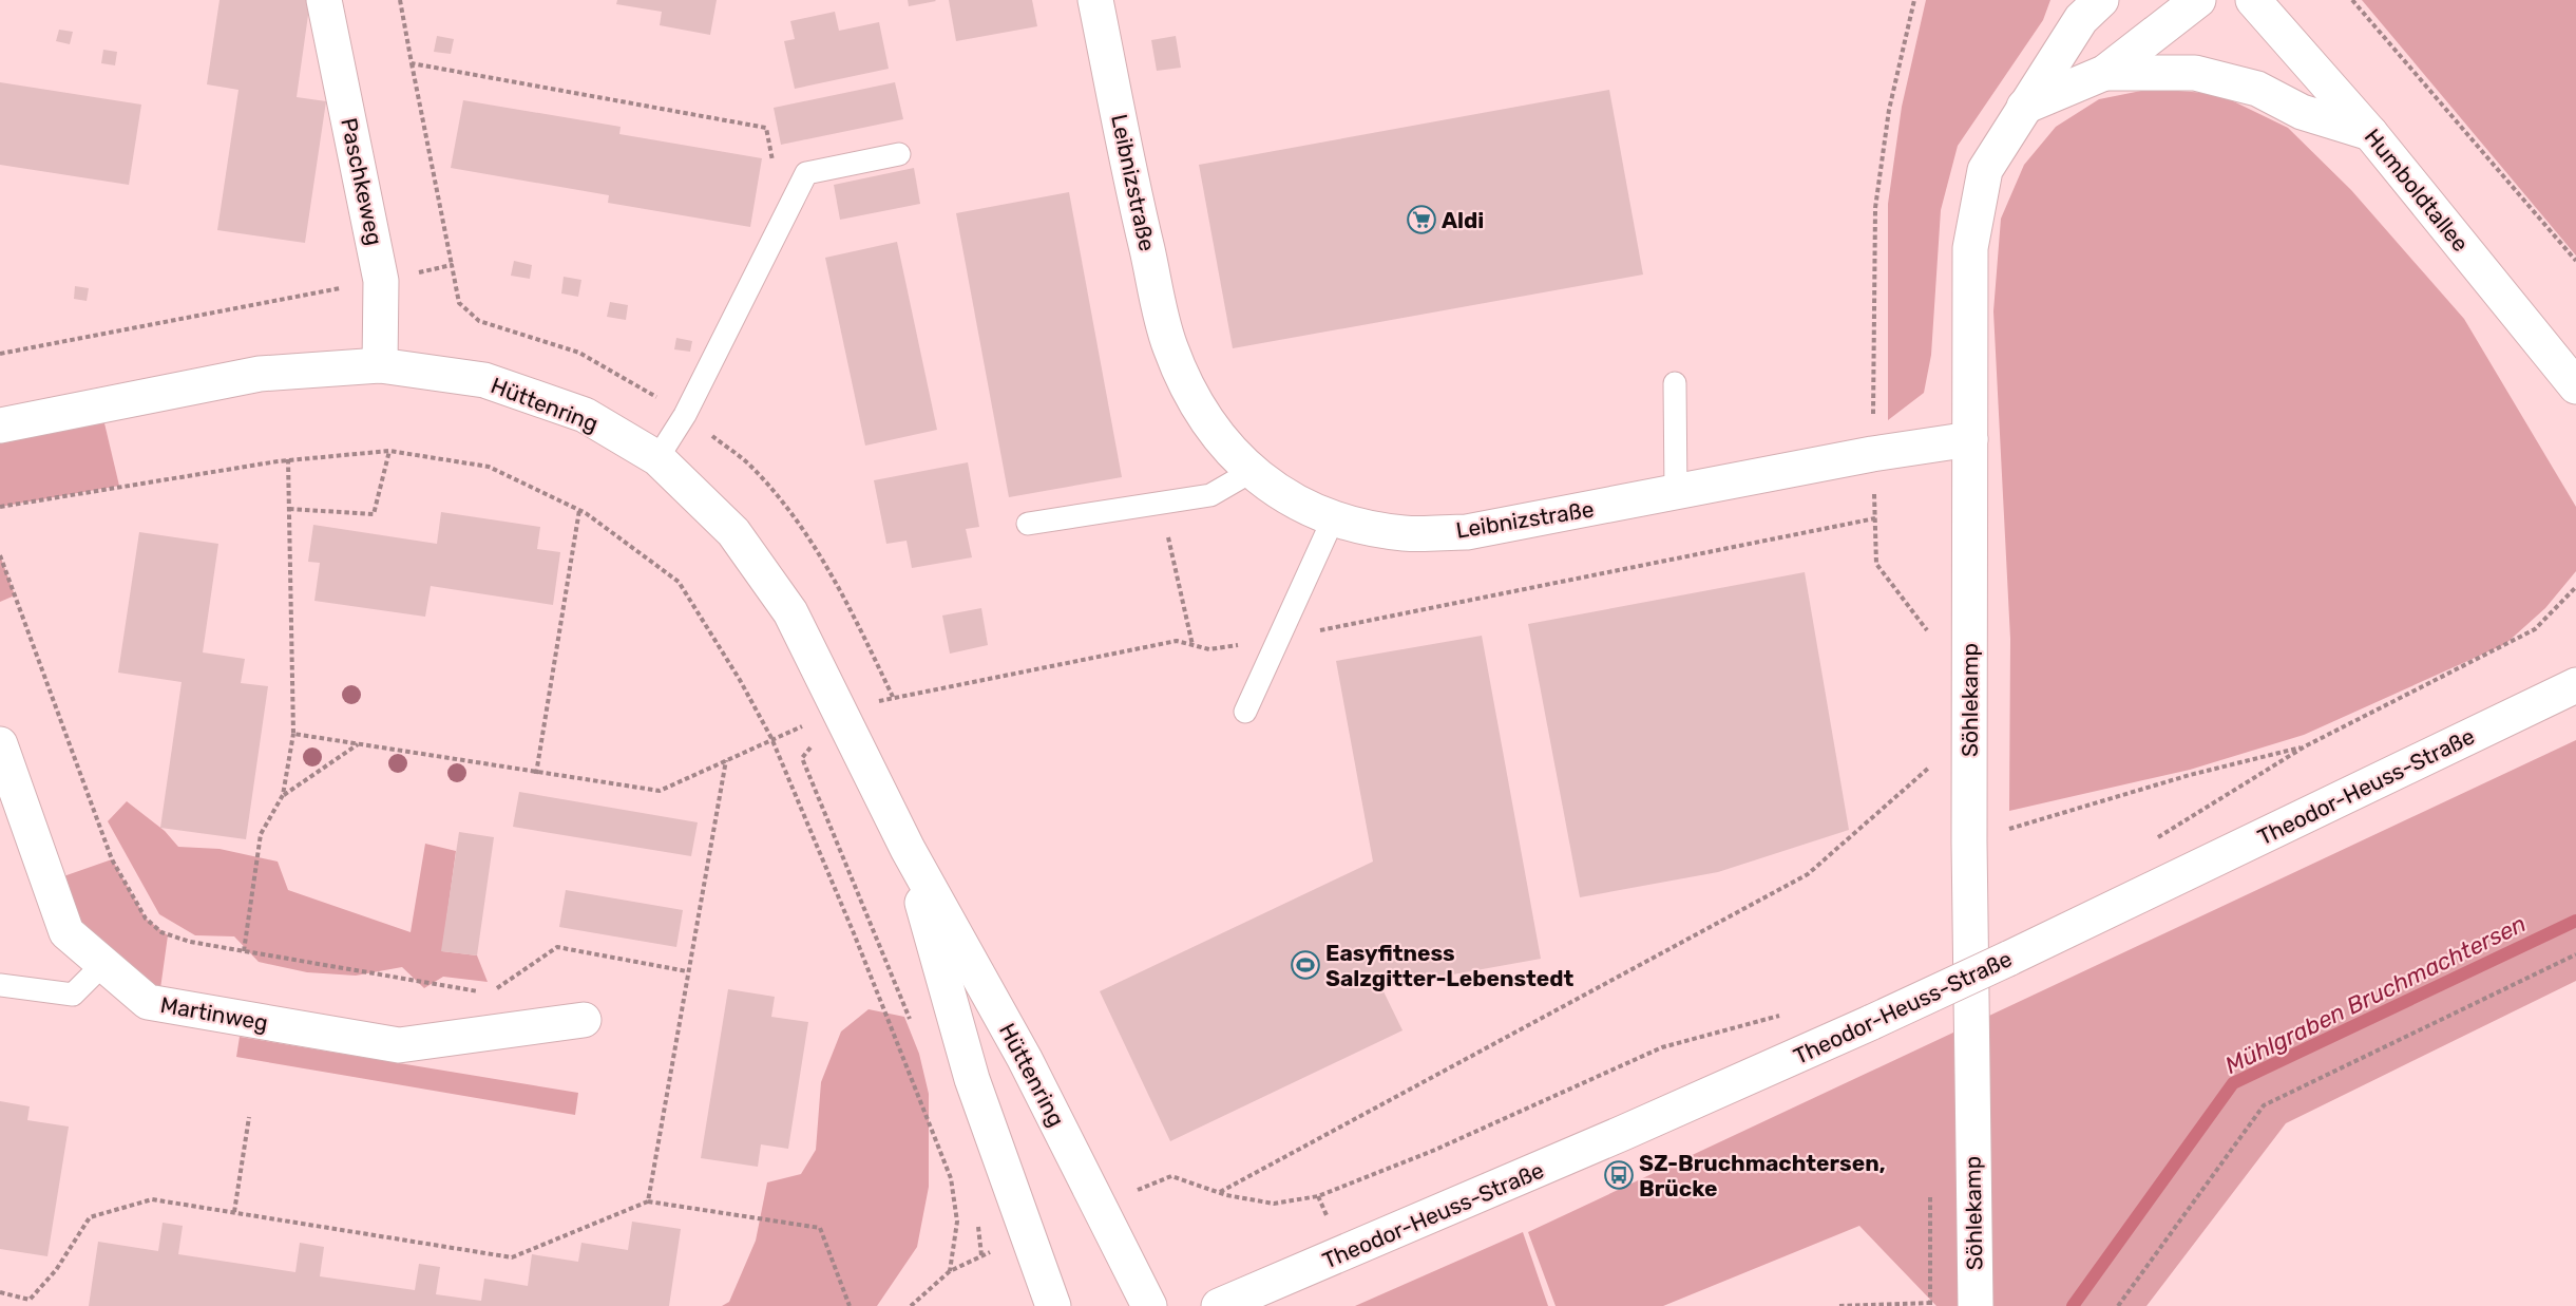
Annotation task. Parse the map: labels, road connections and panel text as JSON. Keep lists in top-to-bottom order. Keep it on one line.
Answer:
{"streets":{"street":["Paschkeweg","Leibnizstraße","Humboldtallee","Hüttenring","Söhlekamp","Theodor-Heuss-Straße","Martinweg"]},"crossings":[["Paschkeweg","Hüttenring"],["Leibnizstraße","Söhlekamp"]],"water":["Mühlgraben Bruchmachtersen"],"places":{"supermarket":["Aldi"],"sports":["Easyfitness Salzgitter-Lebenstedt"],"bus stop":["SZ-Bruchmachtersen, Brücke"]}}
